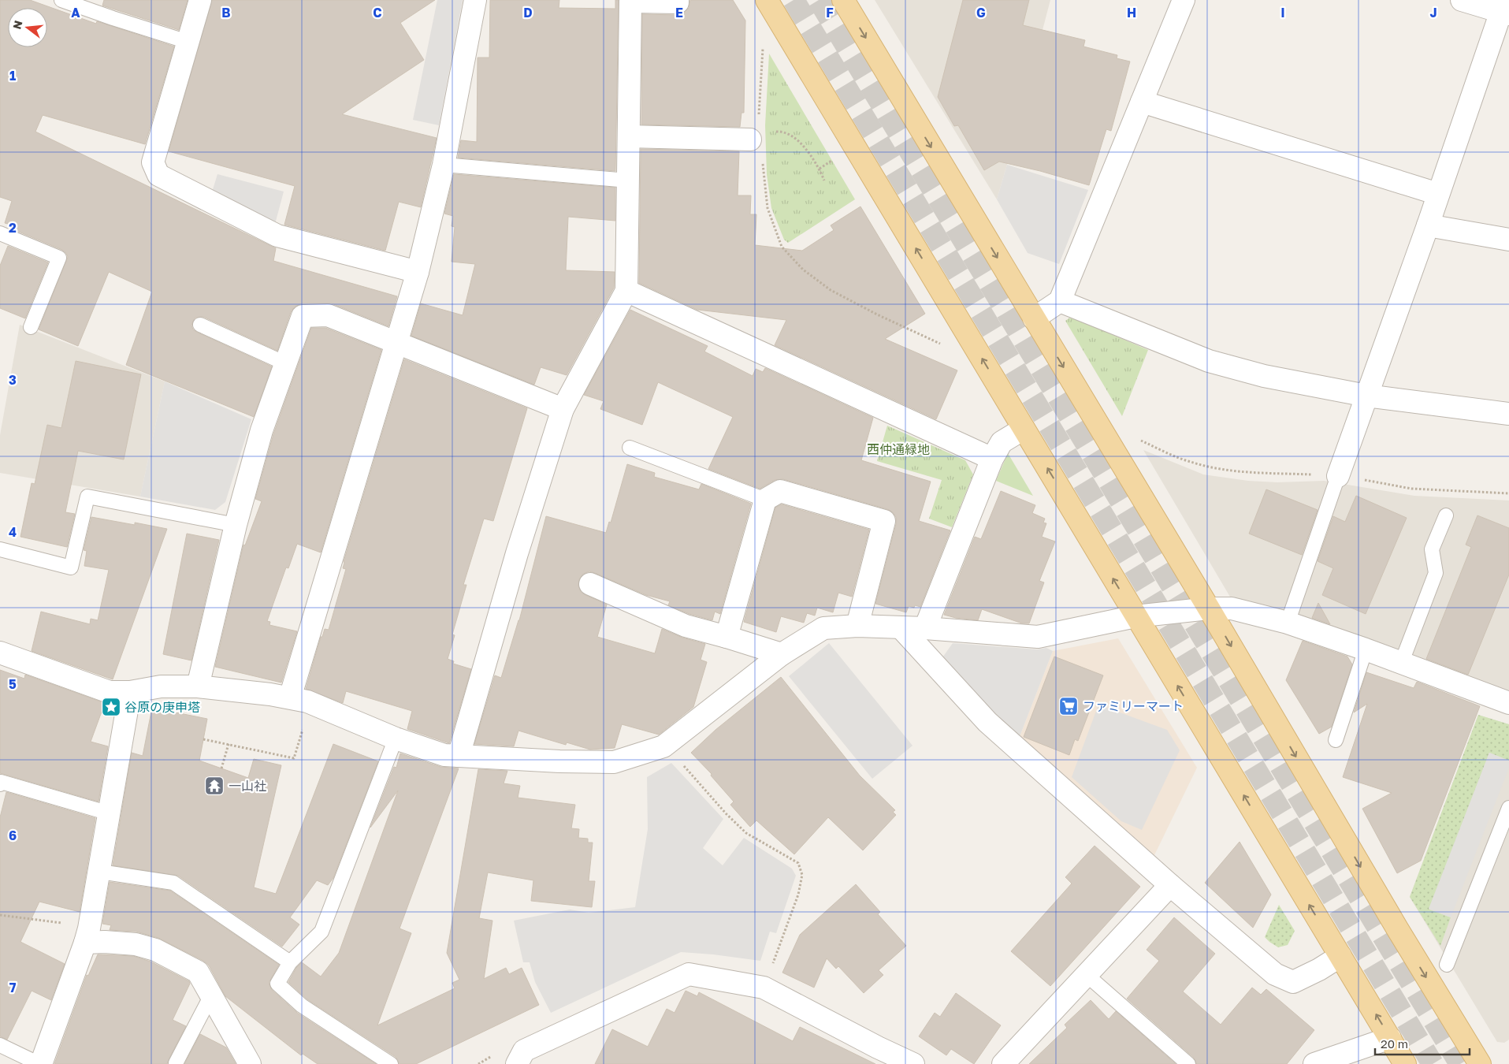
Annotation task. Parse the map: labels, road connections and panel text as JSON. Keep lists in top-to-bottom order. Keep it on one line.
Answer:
{"parks":["西仲通緑地"],"places":{"supermarket":["ファミリーマート"],"place":["谷原の庚申塔"],"temple":["一山社"]},"scale_bar":"20 m","north":"left","grid":{"columns":["A","B","C","D","E","F","G","H","I","J"],"rows":["1","2","3","4","5","6","7"]}}
